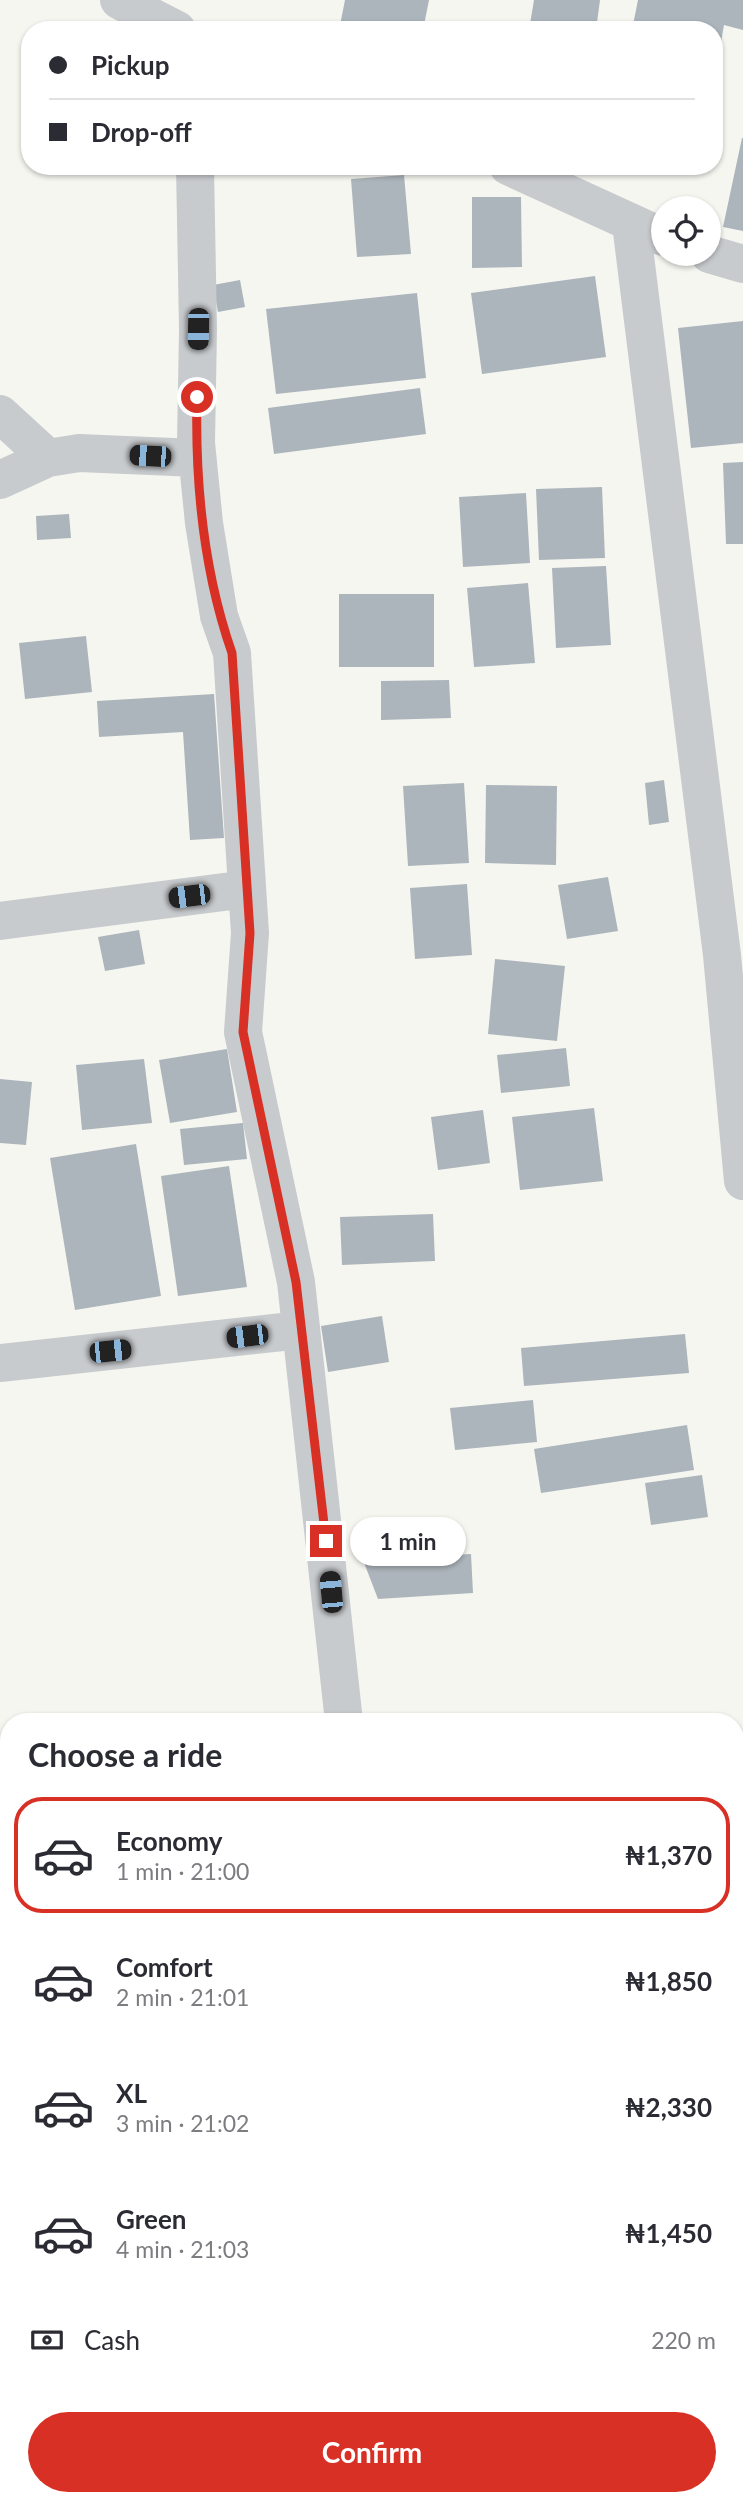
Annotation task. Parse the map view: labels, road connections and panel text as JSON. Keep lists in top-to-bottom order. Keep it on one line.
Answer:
{"page":{"banner":["Pickup","Drop-off"],"bubble":"1 min","heading":"Choose a ride","list":[{"name":"Economy","note":"1 min · 21:00","value":"₦1,370"},{"name":"Comfort","note":"2 min · 21:01","value":"₦1,850"},{"name":"XL","note":"3 min · 21:02","value":"₦2,330"},{"name":"Green","note":"4 min · 21:03","value":"₦1,450"}],"pay":["Cash","220 m"],"buttons":"Confirm"}}
